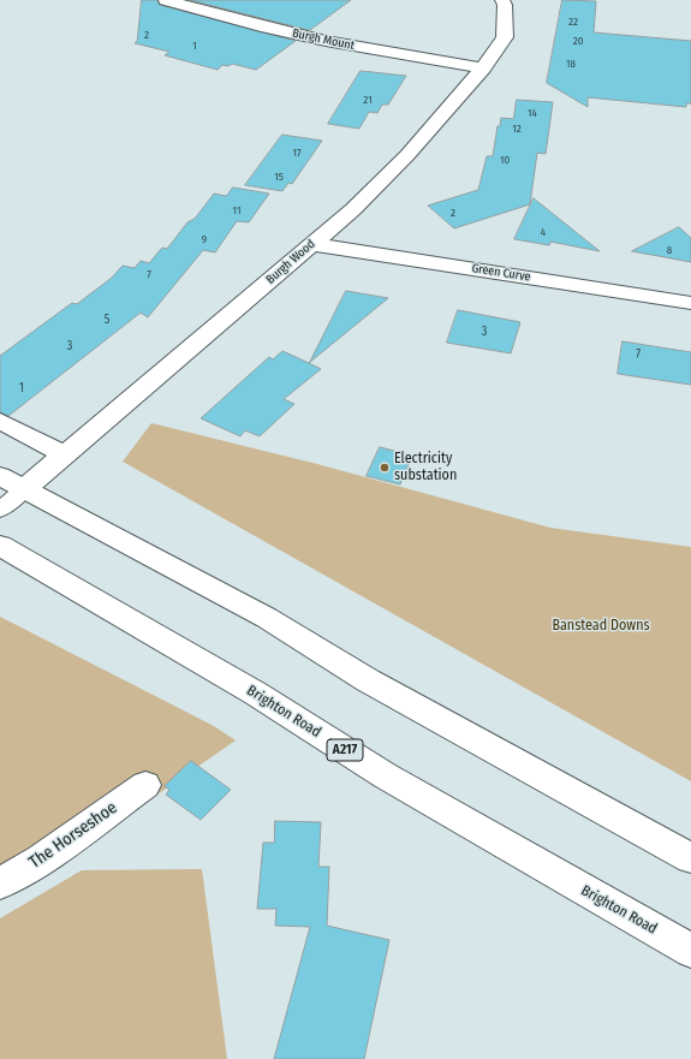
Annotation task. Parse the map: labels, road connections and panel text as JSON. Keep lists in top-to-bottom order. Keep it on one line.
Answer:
{"streets":{"main road":["Burgh Mount","Burgh Wood","Green Curve","Brighton Road","A217","The Horseshoe"]},"crossings":[["Burgh Mount","Burgh Wood"],["Burgh Wood","Green Curve"]],"parks":["Banstead Downs"],"places":["Electricity substation"],"house_numbers":["22","2","20","1","18","21","14","12","17","10","15","11","2","4","9","8","7","5","3","3","7","1"]}
